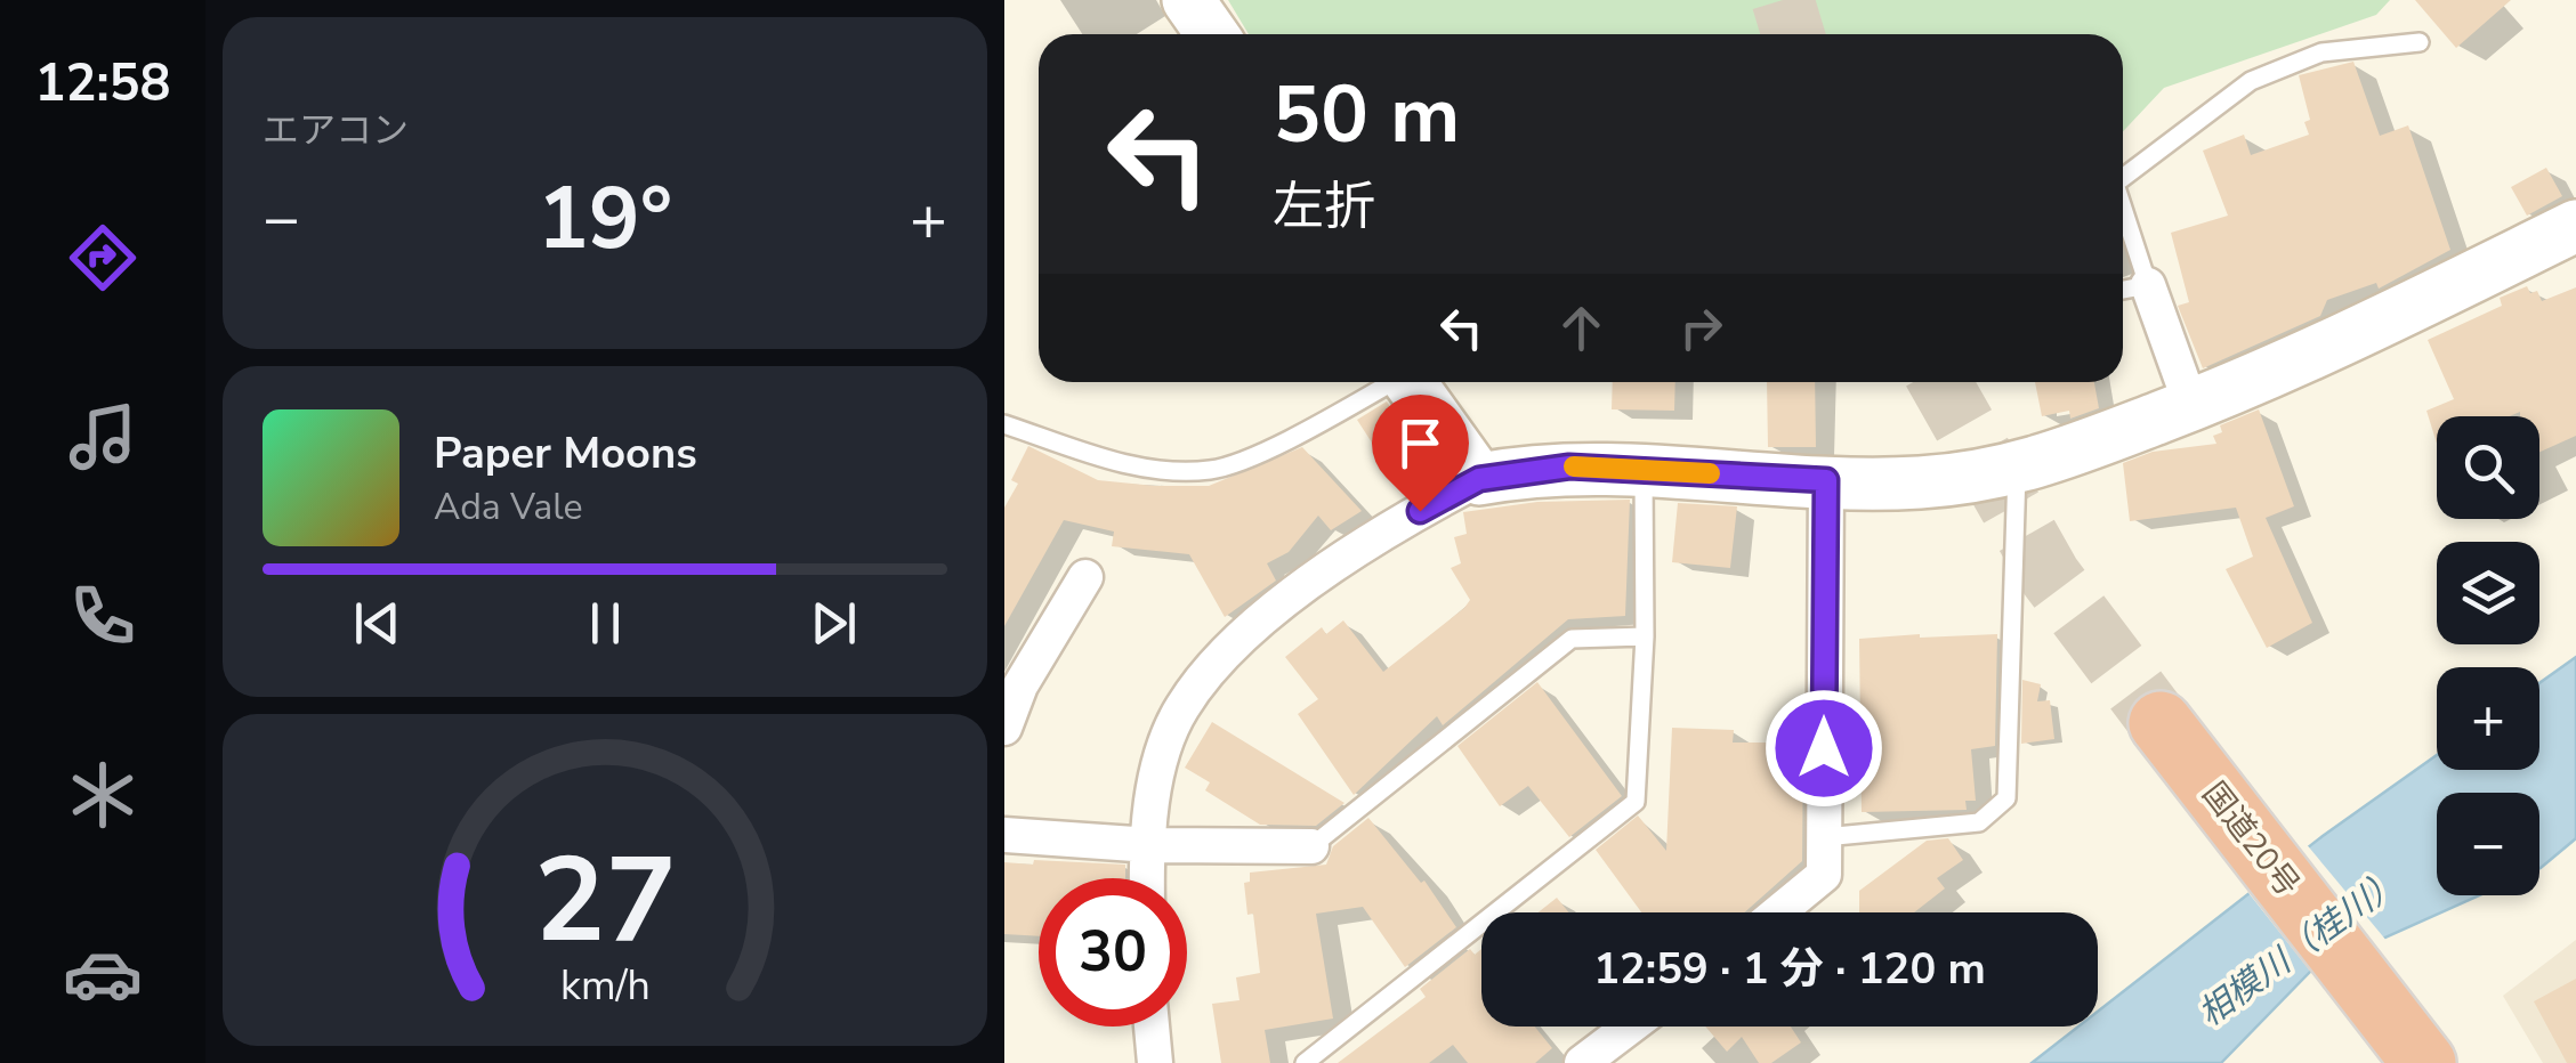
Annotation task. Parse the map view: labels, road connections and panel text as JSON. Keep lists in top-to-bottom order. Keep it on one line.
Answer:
{"streets":{"highway":["国道20号"]},"water":["相模川（桂川）"],"page":{"tabs":"12:58","tile":"エアコン","turn":["50 m","左折"],"heat":["−","19°","+"],"song":["Paper Moons","Ada Vale"],"map_buttons":["+","−"],"limit":"30","trip":"12:59 · 1 分 · 120 m","gauge":["27","km/h"]}}
